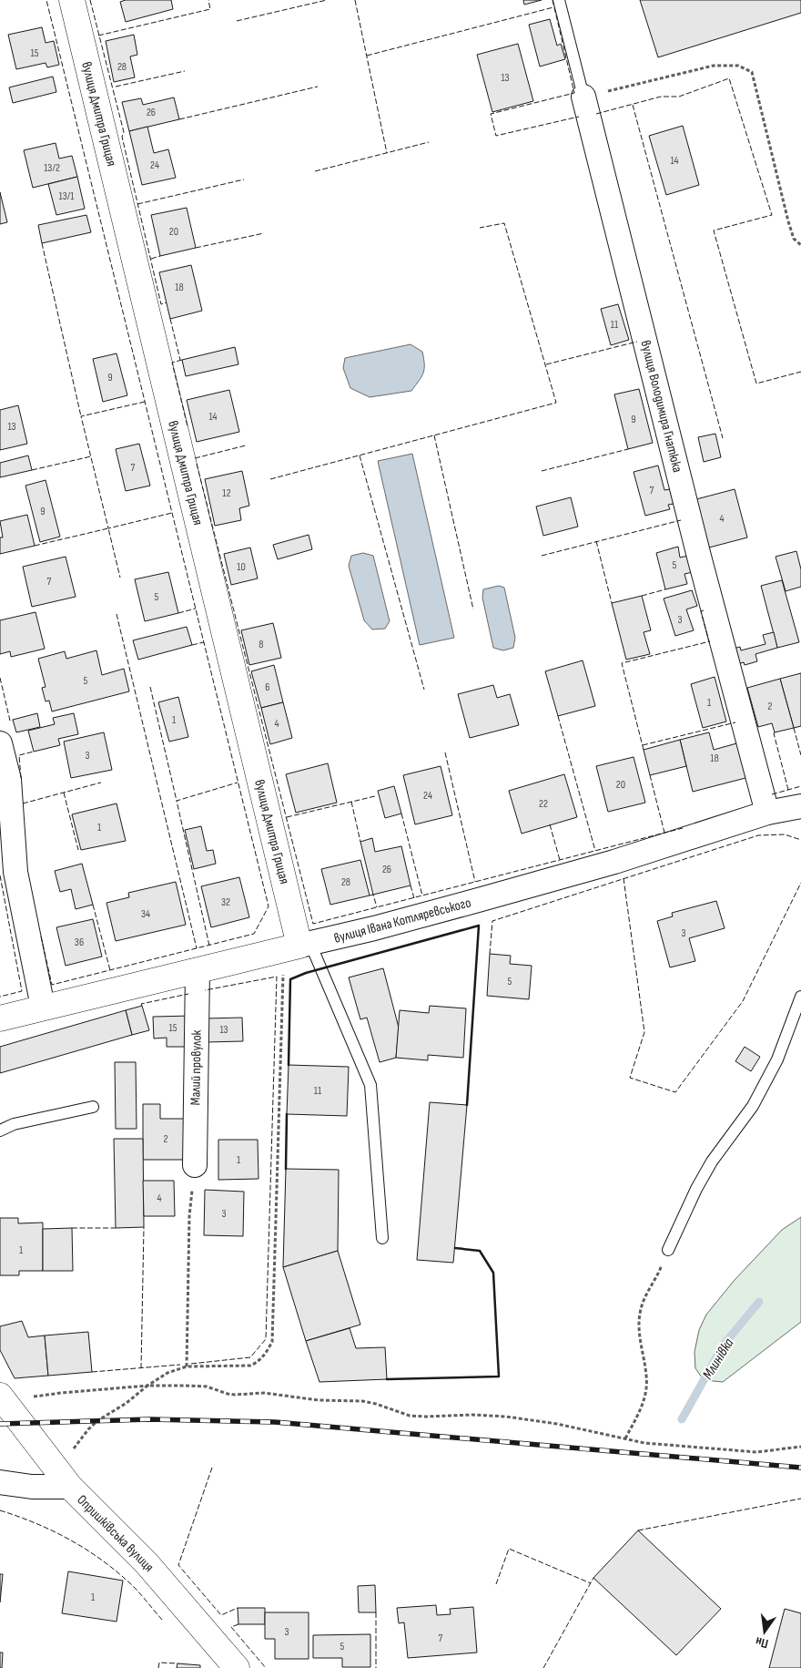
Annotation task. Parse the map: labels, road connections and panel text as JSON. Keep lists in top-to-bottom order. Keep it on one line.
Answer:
{"streets":{"street":["вулиця Дмитра Грицая","вулиця Володимира Гнатюка","вулиця Івана Котляревського","Малий провулок","Опришківська вулиця"]},"crossings":[["вулиця Дмитра Грицая","вулиця Івана Котляревського"],["вулиця Володимира Гнатюка","вулиця Івана Котляревського"],["вулиця Івана Котляревського","Малий провулок"]],"water":["Млинівка"],"house_numbers":["15","28","13","26","14","24","13/2","13/1","20","18","11","9","14","9","13","7","7","12","9","4","5","10","7","5","3","8","5","6","1","2","1","4","3","18","20","24","22","1","26","28","32","34","3","36","5","15","13","11","2","1","4","3","1","1","3","7","5"],"north":"bottom"}
